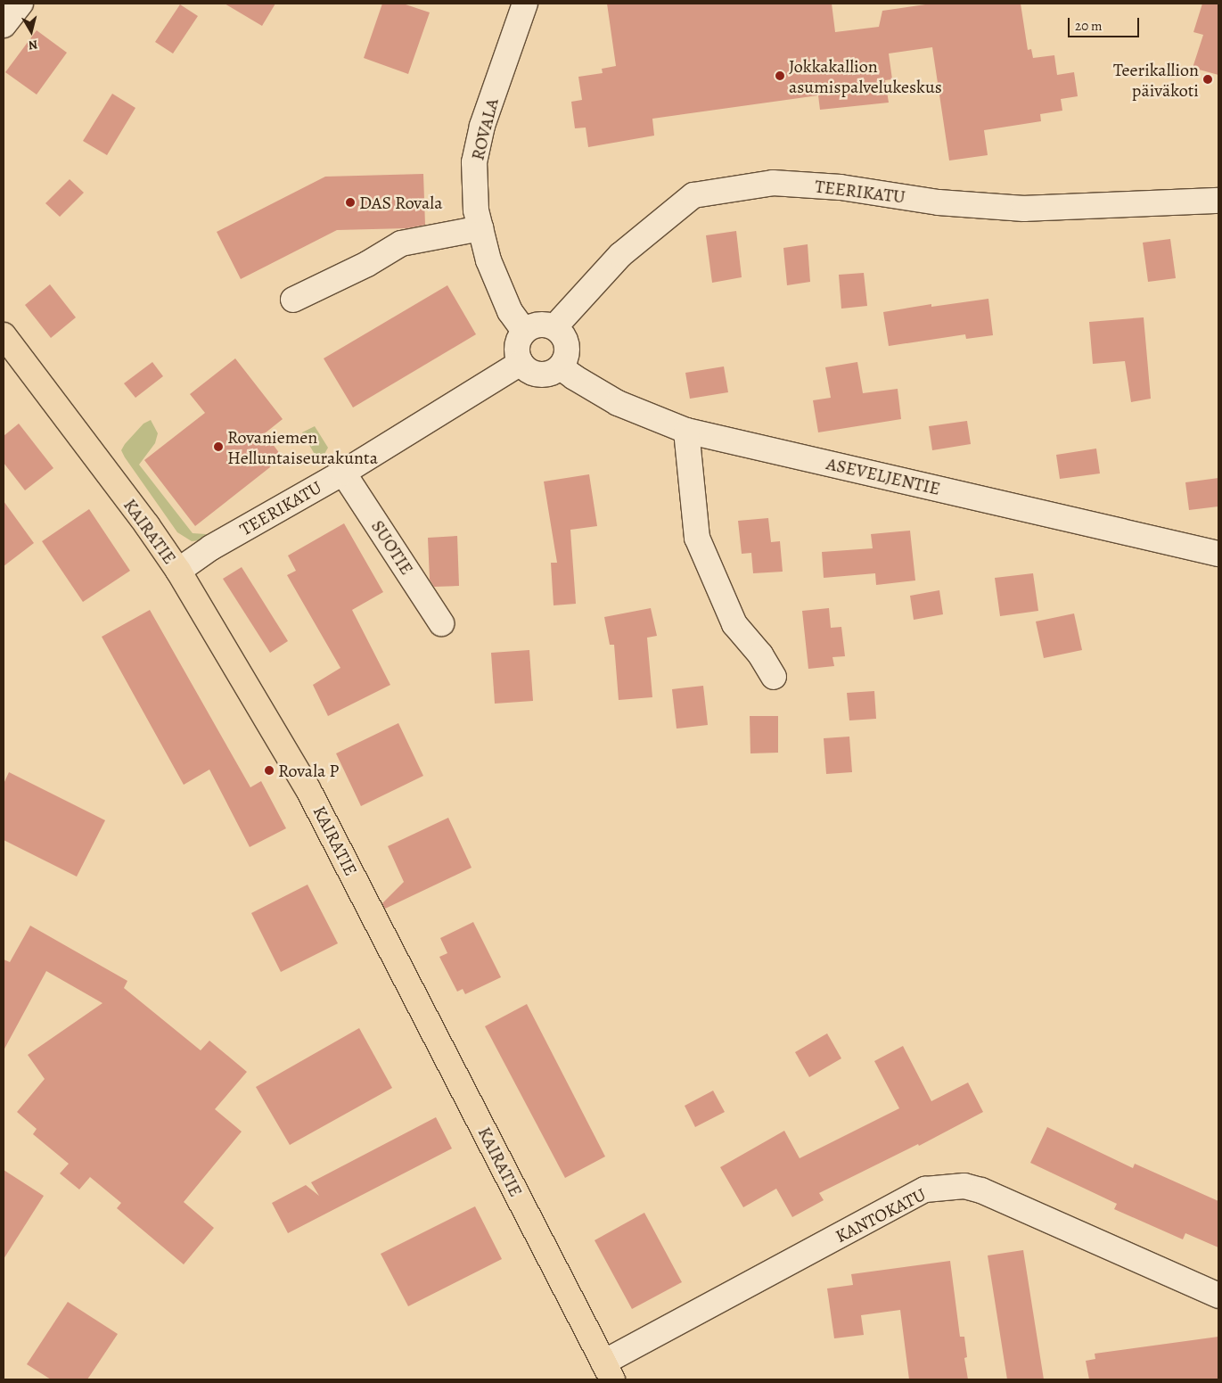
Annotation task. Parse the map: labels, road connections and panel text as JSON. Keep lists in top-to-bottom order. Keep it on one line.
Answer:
{"streets":{"main road":["KAIRATIE"],"street":["ROVALA","TEERIKATU","ASEVELJENTIE","SUOTIE","KANTOKATU"]},"crossings":[["ROVALA","TEERIKATU"],["ROVALA","ASEVELJENTIE"],["TEERIKATU","ASEVELJENTIE"],["TEERIKATU","KAIRATIE"],["TEERIKATU","SUOTIE"],["KAIRATIE","KANTOKATU"]],"places":["Jokkakallion asumispalvelukeskus","Teerikallion päiväkoti","DAS Rovala","Rovaniemen Helluntaiseurakunta","Rovala P"],"scale_bar":"20 m","north":"bottom"}
